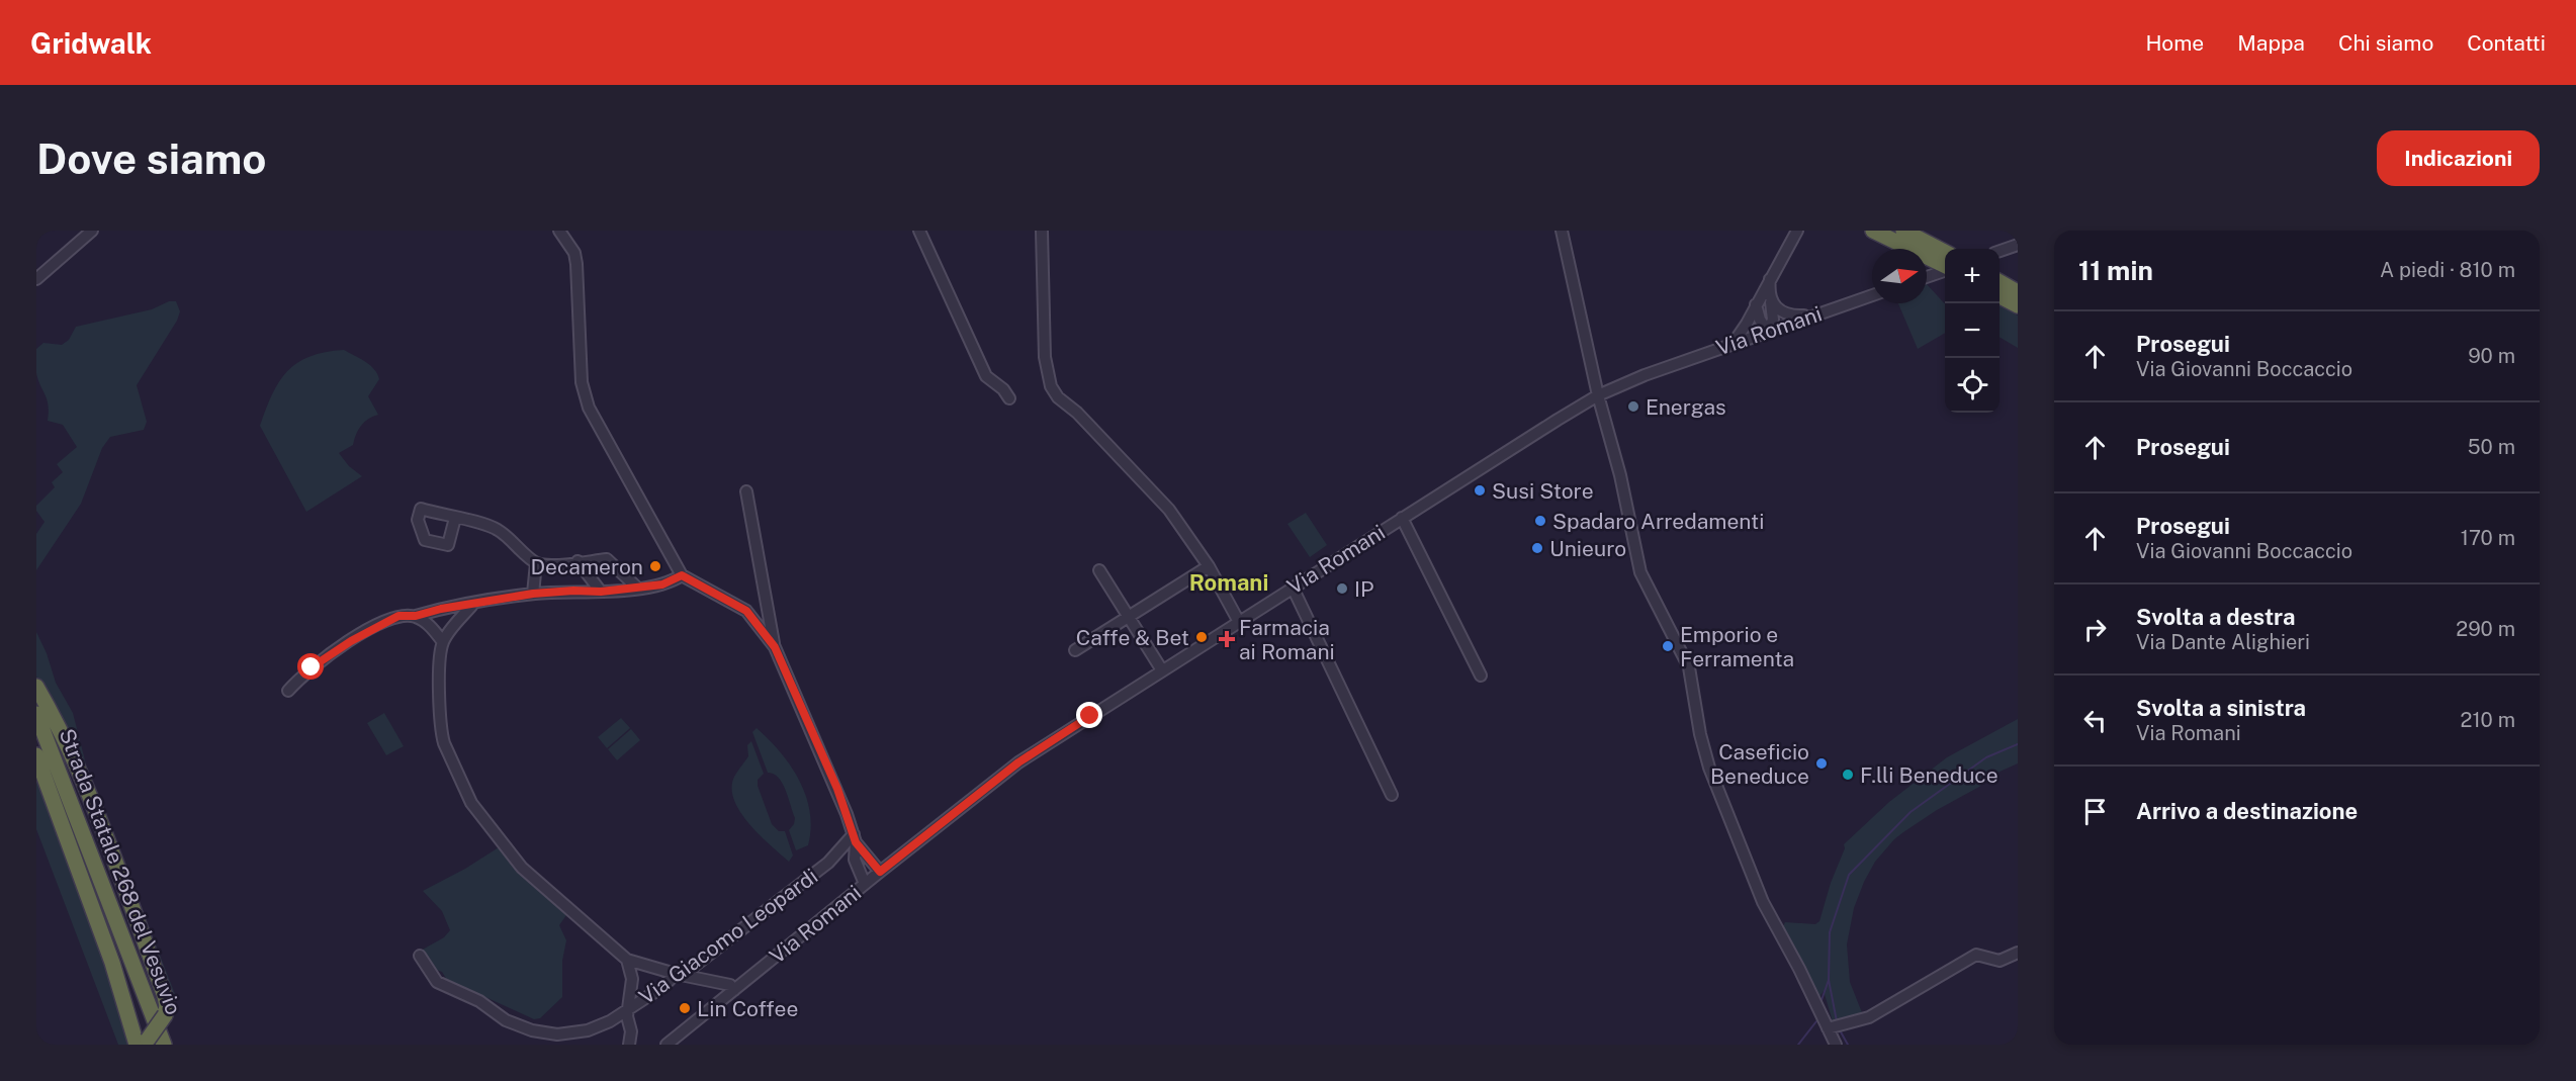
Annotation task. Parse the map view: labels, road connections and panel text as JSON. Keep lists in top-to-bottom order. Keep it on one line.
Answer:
{"streets":{"highway":["Strada Statale 268 del Vesuvio"],"street":["Via Romani","Via Giacomo Leopardi"]},"districts":["Romani"],"places":{"other":["Energas","Susi Store","Spadaro Arredamenti","Unieuro","Decameron","IP","Caffe & Bet","Emporio e Ferramenta","Caseficio Beneduce","F.lli Beneduce","Lin Coffee"],"health":["Farmacia ai Romani"]},"north":"right","page":{"header":"Gridwalk","nav":["Home","Mappa","Chi siamo","Contatti"],"buttons":"Indicazioni","title":"Dove siamo","heading":["11 min","A piedi · 810 m"],"map_buttons":["+","−"],"list":[["Prosegui","Via Giovanni Boccaccio","90 m"],["Prosegui","50 m"],["Prosegui","Via Giovanni Boccaccio","170 m"],["Svolta a destra","Via Dante Alighieri","290 m"],["Svolta a sinistra","Via Romani","210 m"],"Arrivo a destinazione"]}}
